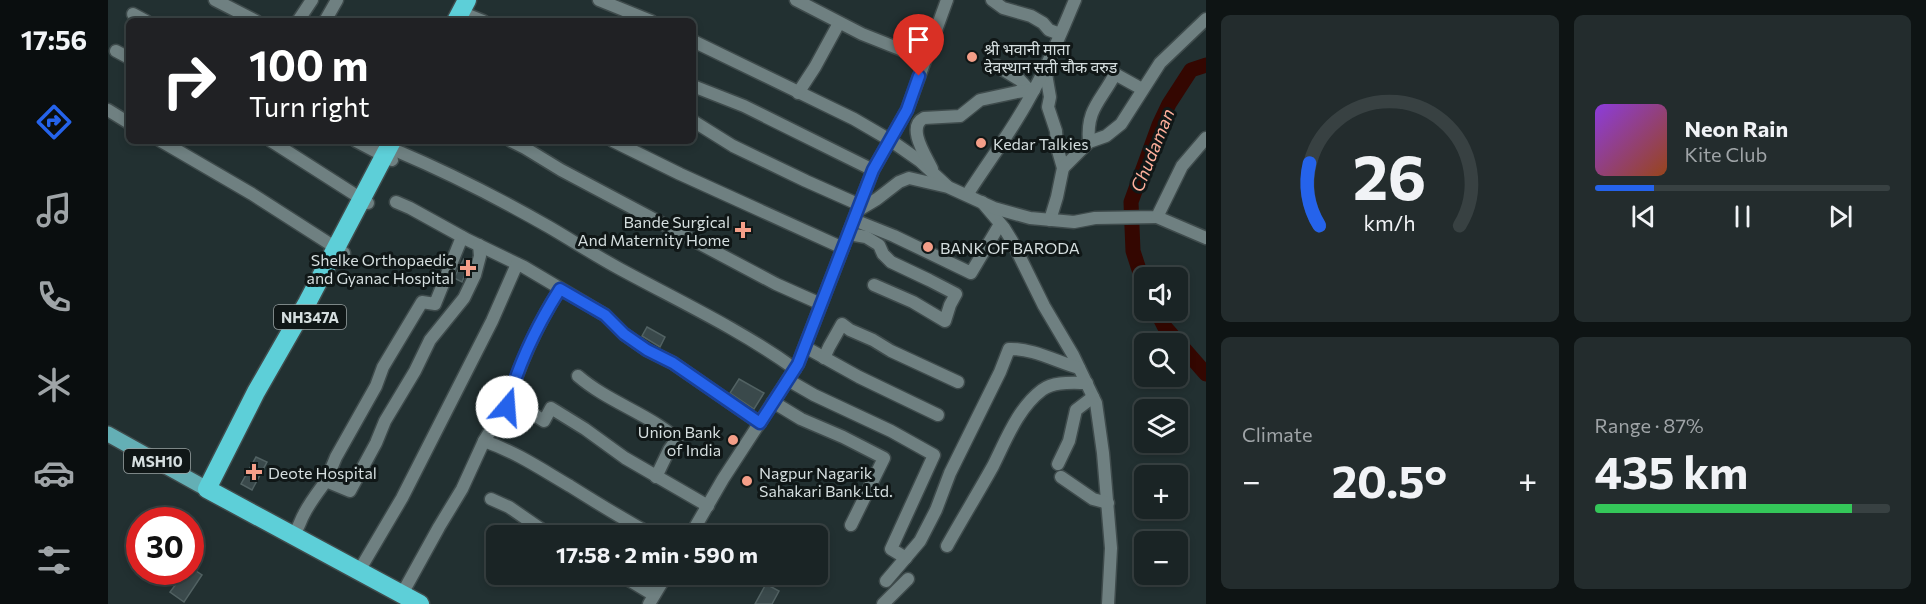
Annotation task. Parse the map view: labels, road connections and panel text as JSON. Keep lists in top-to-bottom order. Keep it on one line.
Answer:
{"streets":{"highway":["NH347A"],"main road":["MSH10"]},"crossings":[["NH347A","MSH10"]],"water":["Chudaman"],"places":{"other":["श्री भवानी माता देवस्थान सती चौक वरुड","Kedar Talkies","BANK OF BARODA","Union Bank of India","Nagpur Nagarik Sahakari Bank Ltd."],"health":["Bande Surgical And Maternity Home","Shelke Orthopaedic and Gyanac Hospital","Deote Hospital"]},"page":{"tabs":"17:56","turn":["100 m","Turn right"],"song":["Neon Rain","Kite Club"],"map_buttons":["+","−"],"tile":["Climate",["Range · 87%","435 km"]],"heat":["−","20.5°","+"],"limit":"30","trip":"17:58 · 2 min · 590 m","gauge":["26","km/h"]}}
